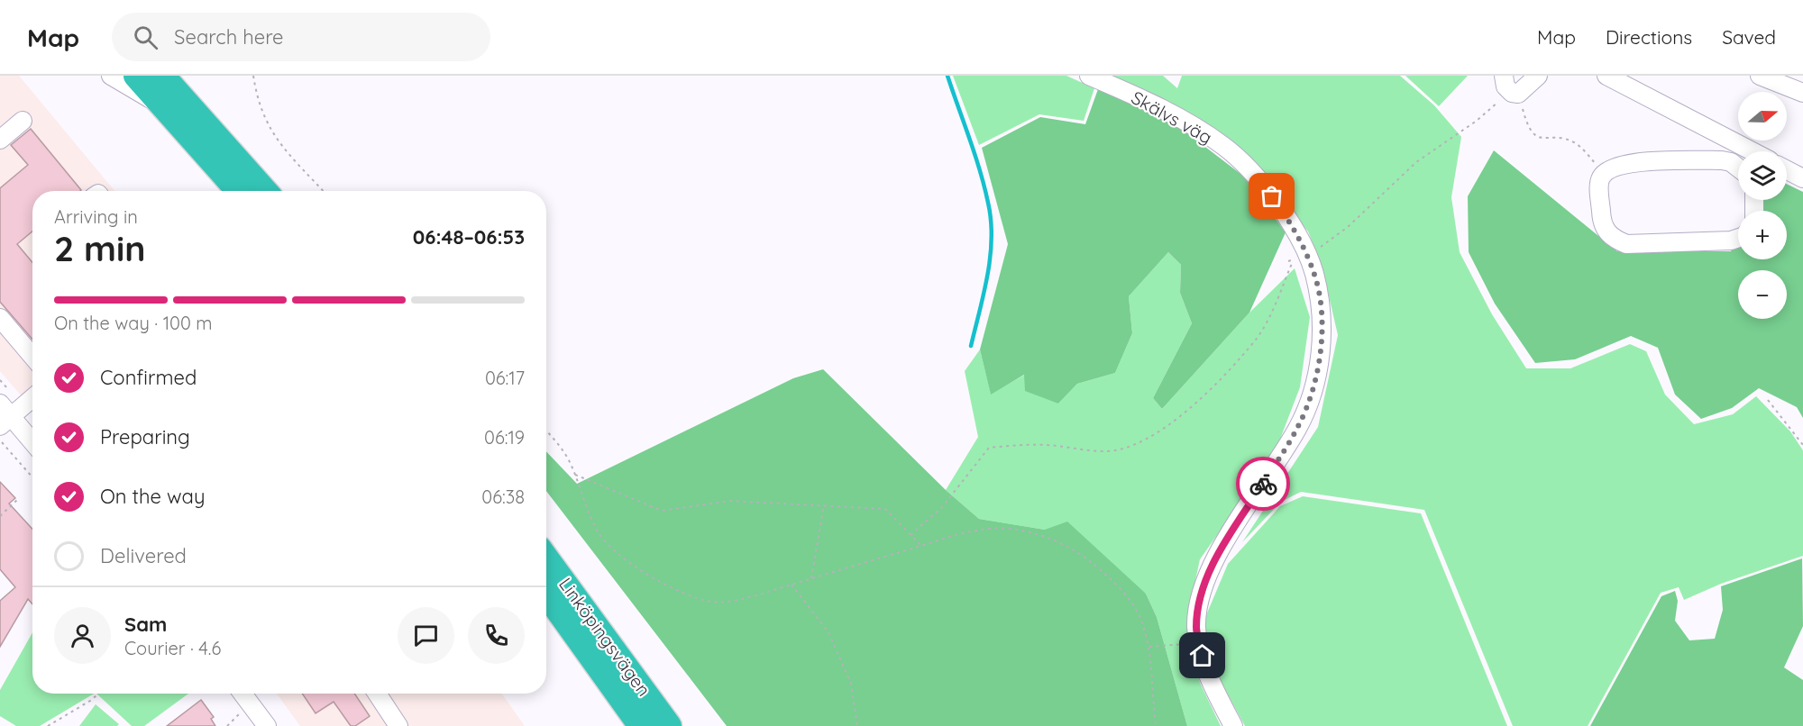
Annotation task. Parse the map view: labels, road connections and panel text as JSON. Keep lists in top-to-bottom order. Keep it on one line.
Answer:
{"streets":{"highway":["Linköpingsvägen"],"street":["Skälvs väg"]},"north":"right","page":{"header":"Map","search":"Search here","nav":["Map","Directions","Saved"],"map_buttons":["+","−"],"heading":["2 min","Arriving in","06:48–06:53"],"panel":["Sam","Courier · 4.6"],"bar":"On the way · 100 m","list":[["Confirmed","06:17"],["Preparing","06:19"],["On the way","06:38"],"Delivered"]}}
